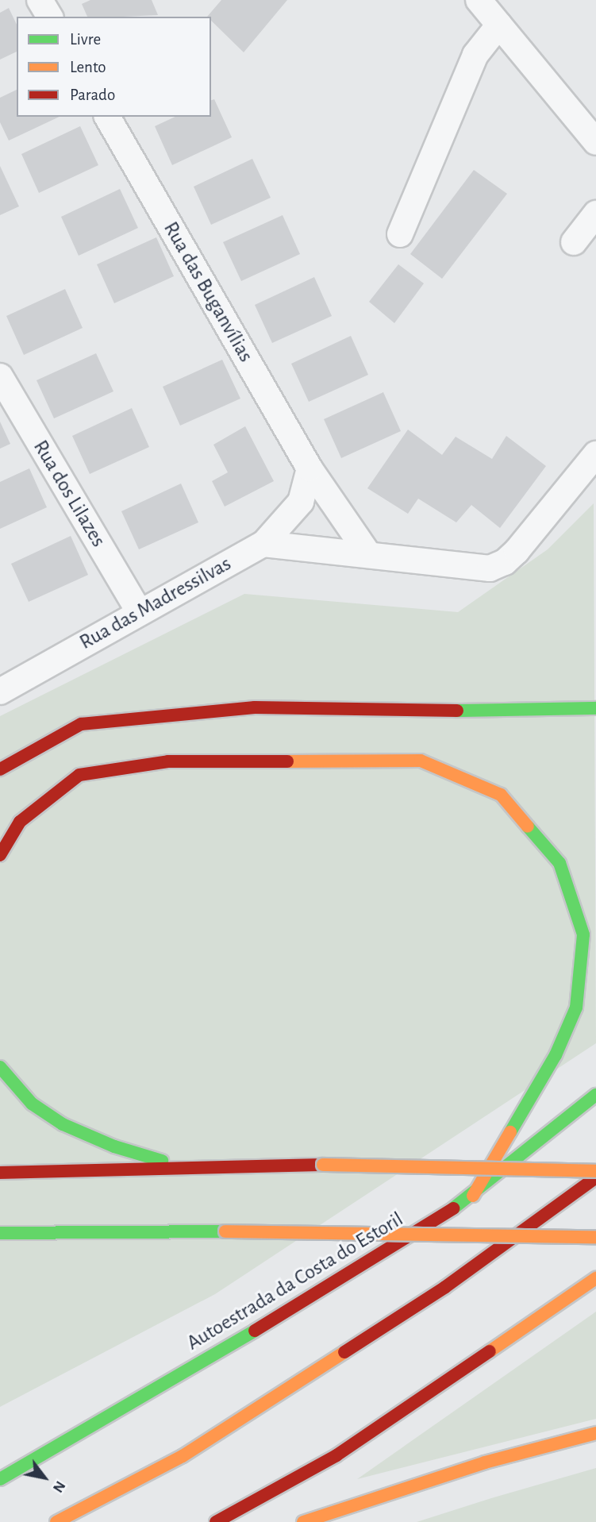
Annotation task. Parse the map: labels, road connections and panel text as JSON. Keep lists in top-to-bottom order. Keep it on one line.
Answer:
{"streets":{"highway":["Autoestrada da Costa do Estoril"],"street":["Rua das Buganvílias","Rua dos Lilazes","Rua das Madressilvas"]},"crossings":[["Rua das Buganvílias","Rua das Madressilvas"],["Rua dos Lilazes","Rua das Madressilvas"]],"legend":["Livre","Lento","Parado"],"north":"bottom right"}
